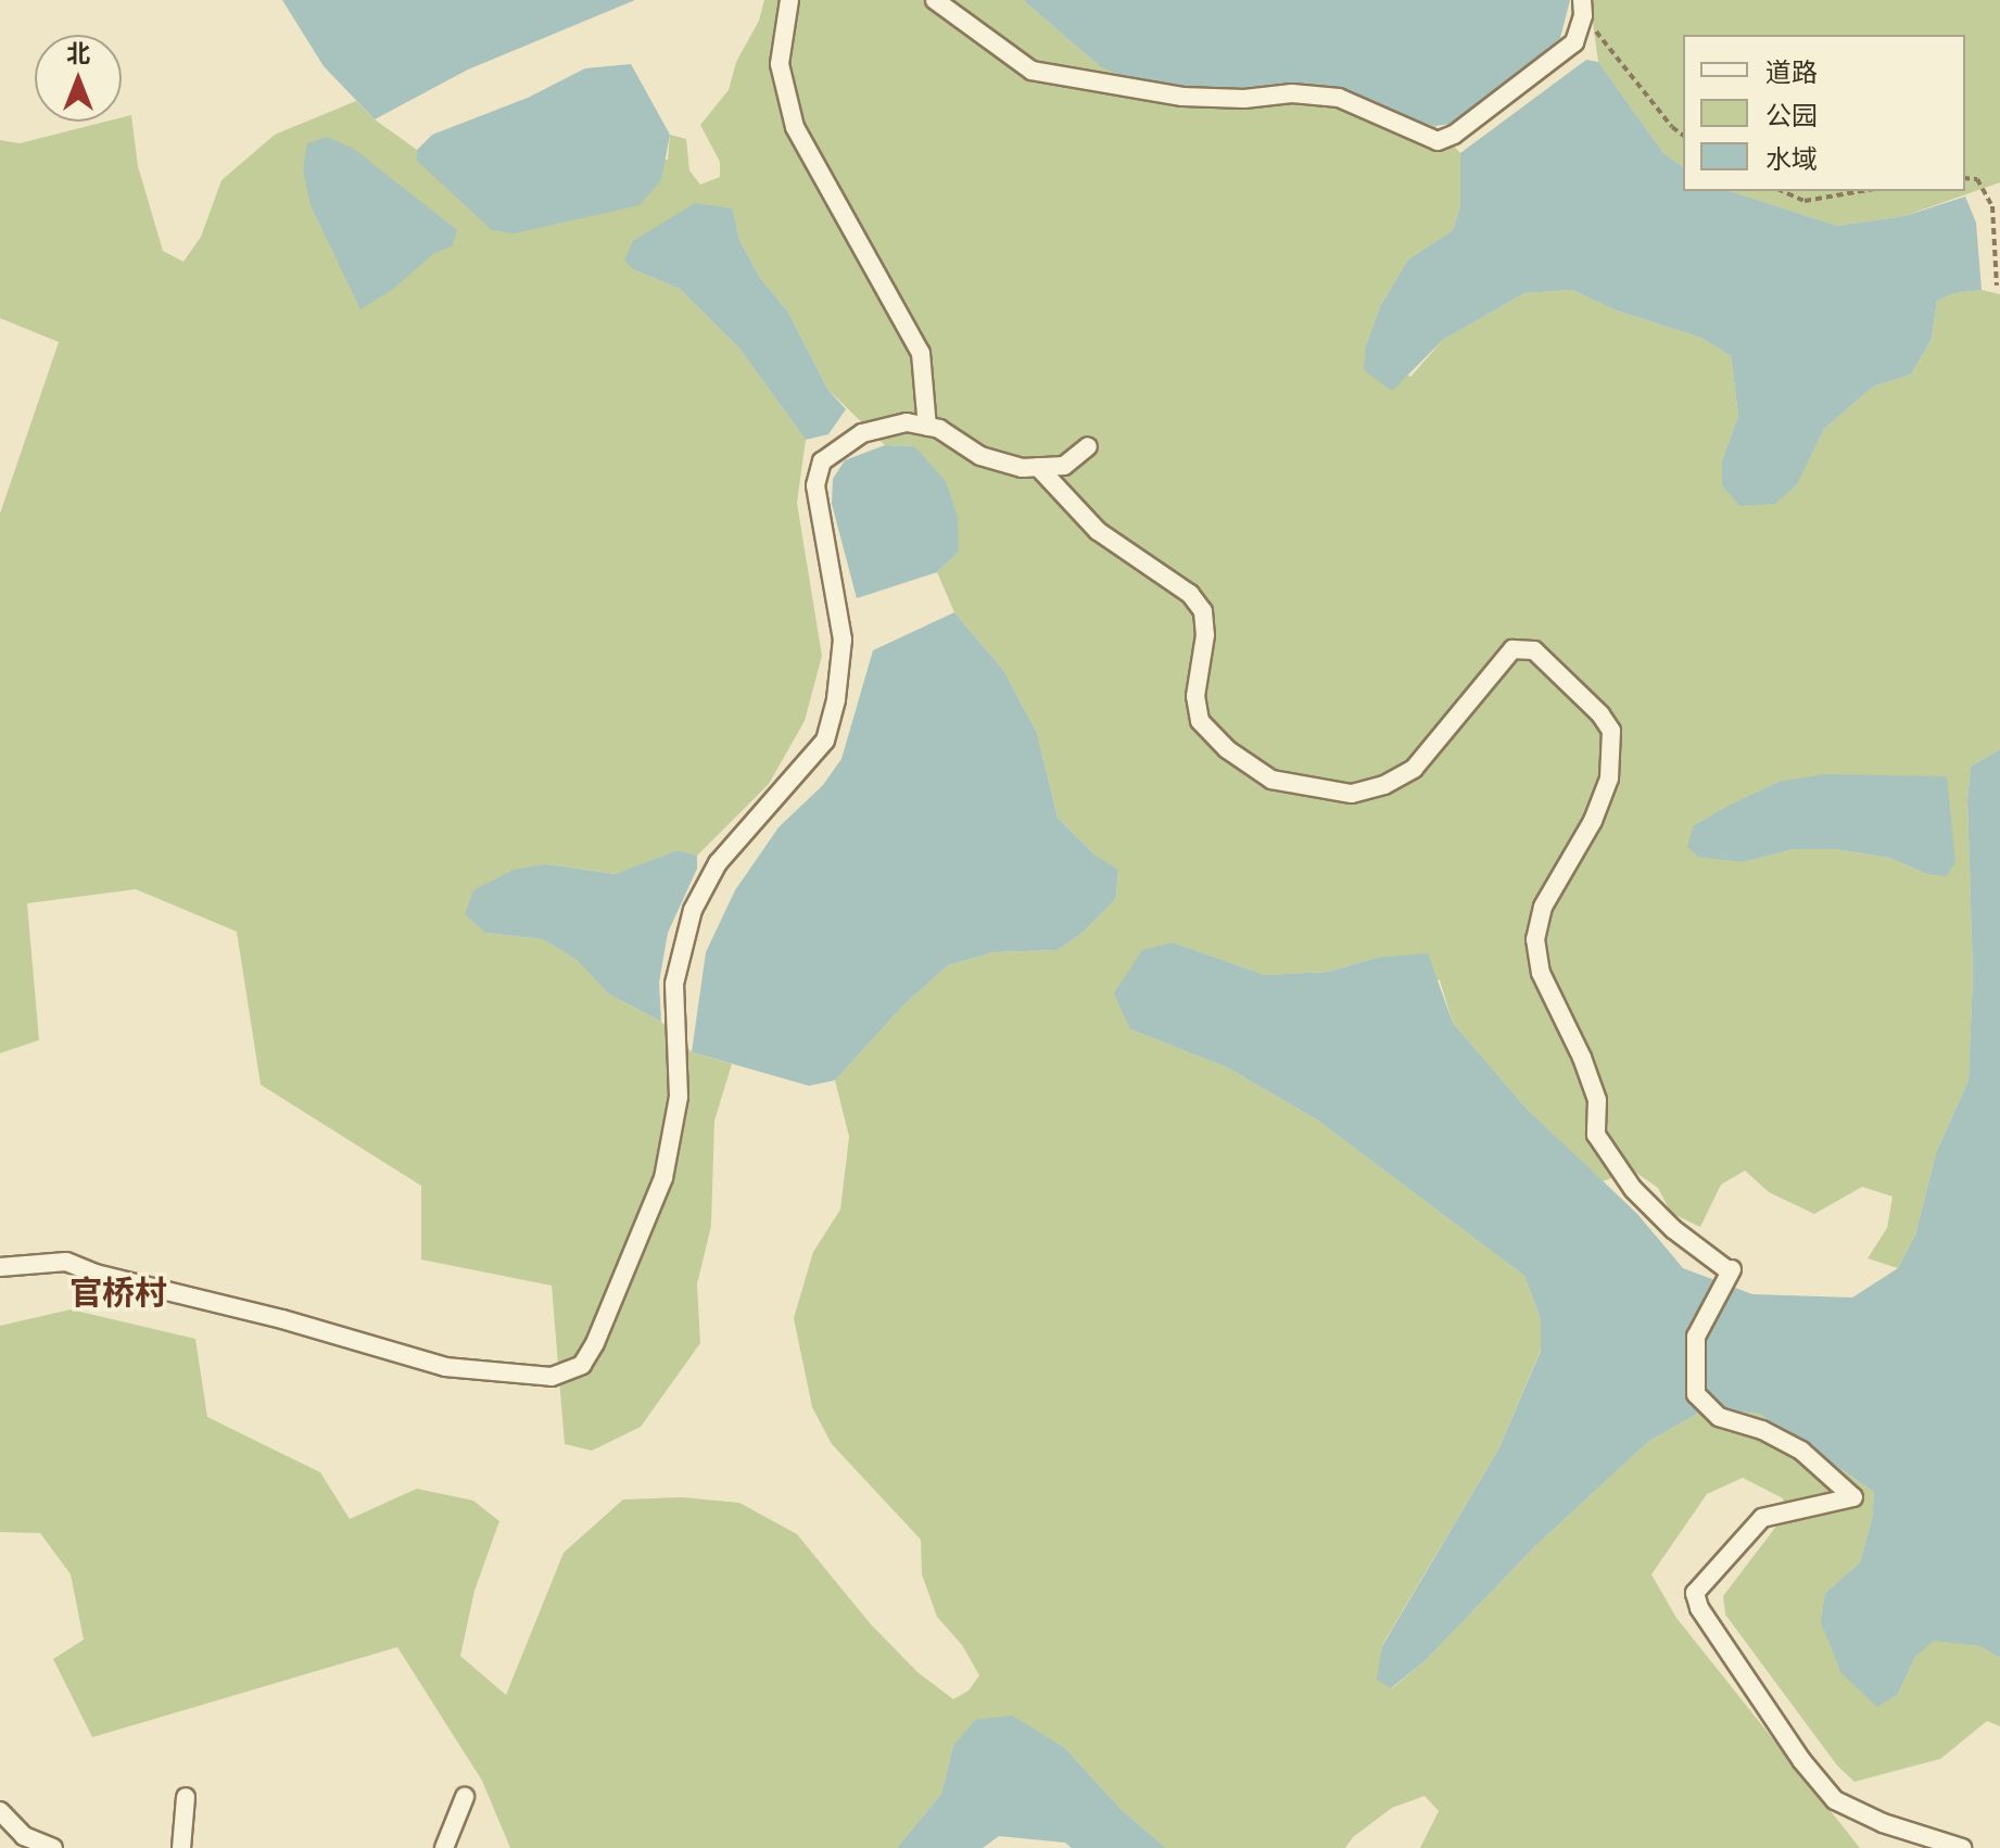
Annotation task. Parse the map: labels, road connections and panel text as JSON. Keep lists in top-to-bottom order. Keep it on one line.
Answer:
{"districts":["官桥村"],"legend":["道路","公园","水域"],"north":"top"}
